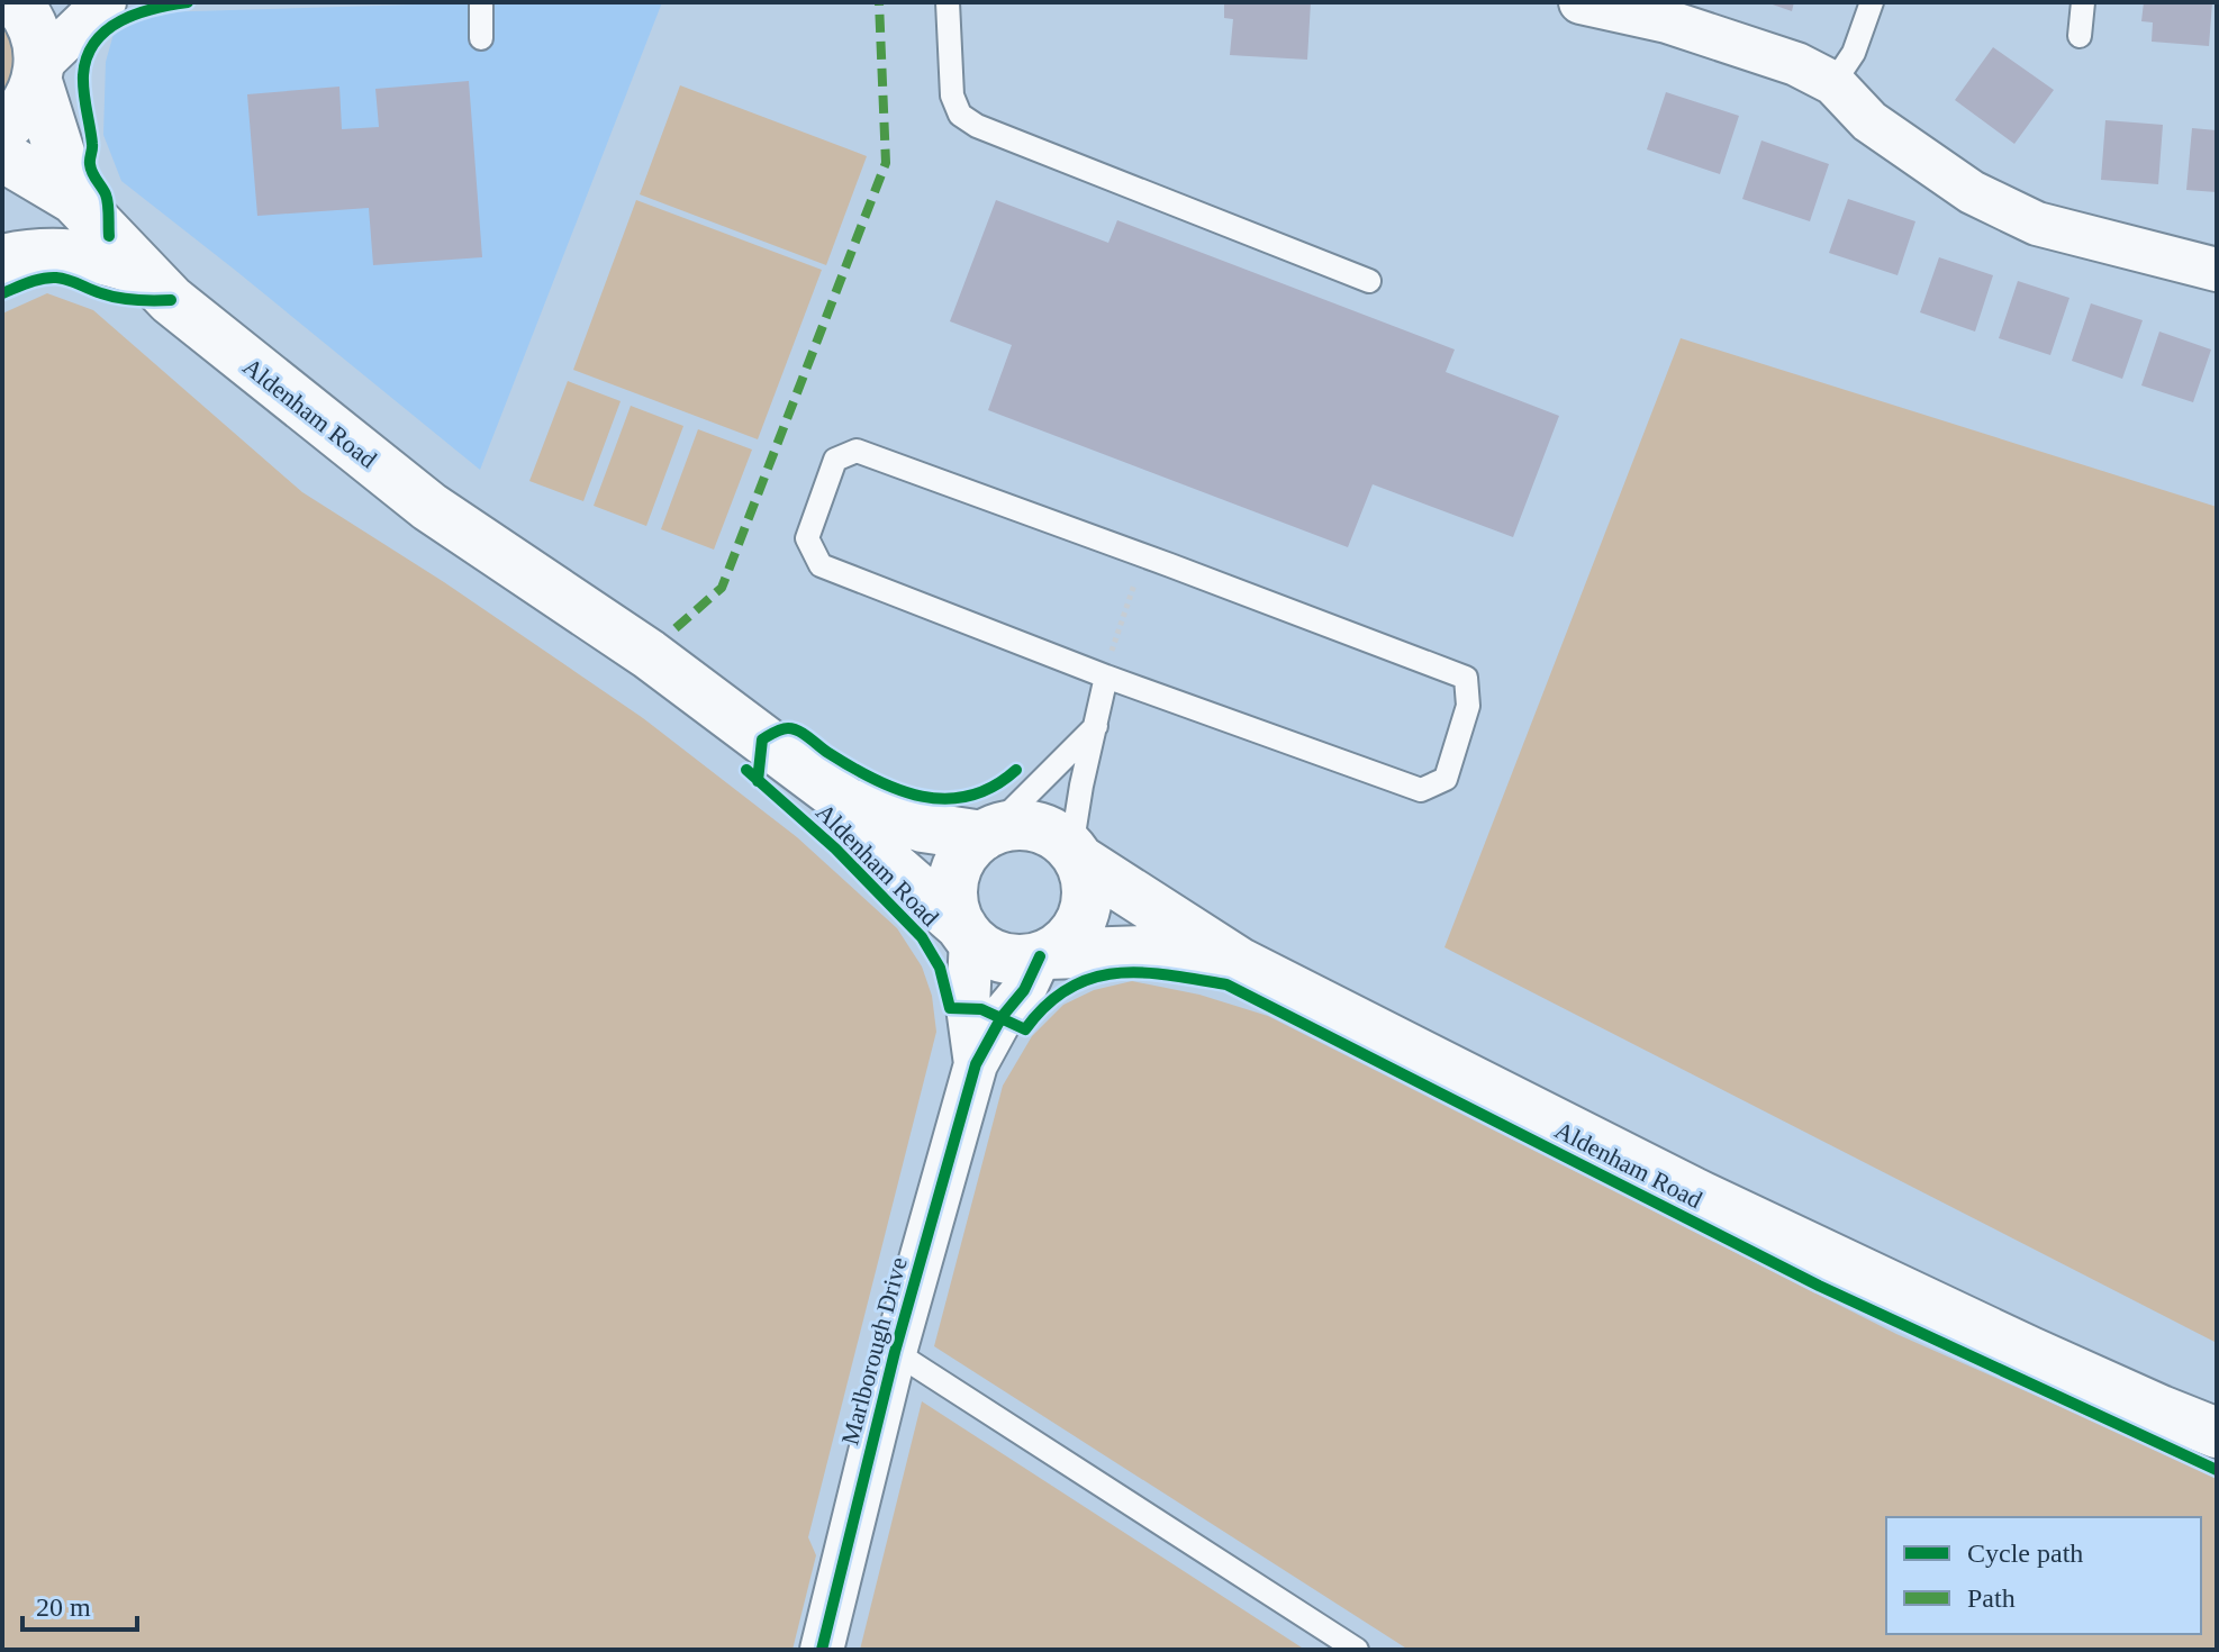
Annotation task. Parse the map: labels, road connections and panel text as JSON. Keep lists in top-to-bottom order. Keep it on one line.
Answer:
{"streets":{"main road":["Aldenham Road"],"street":["Marlborough Drive"]},"crossings":[["Aldenham Road","Marlborough Drive"]],"legend":["Cycle path","Path"],"scale_bar":"20 m"}
